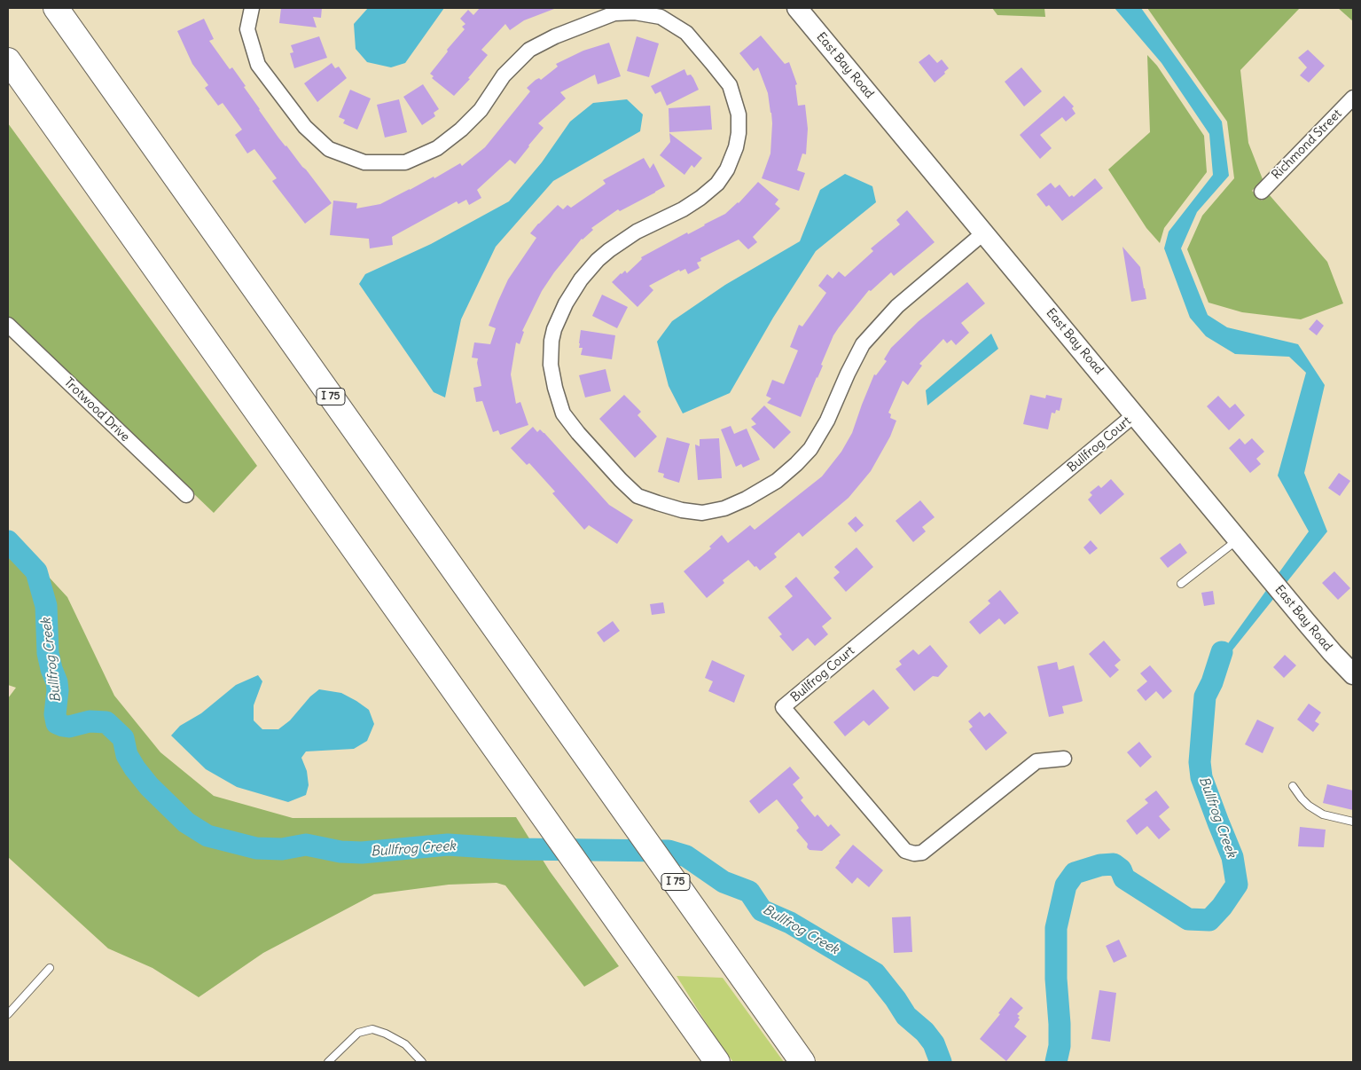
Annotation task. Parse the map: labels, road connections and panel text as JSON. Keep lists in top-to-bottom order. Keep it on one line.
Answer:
{"streets":{"highway":["I 75"],"street":["East Bay Road","Richmond Street","Trotwood Drive","Bullfrog Court"]},"crossings":[["East Bay Road","Bullfrog Court"]],"water":["Bullfrog Creek"]}
